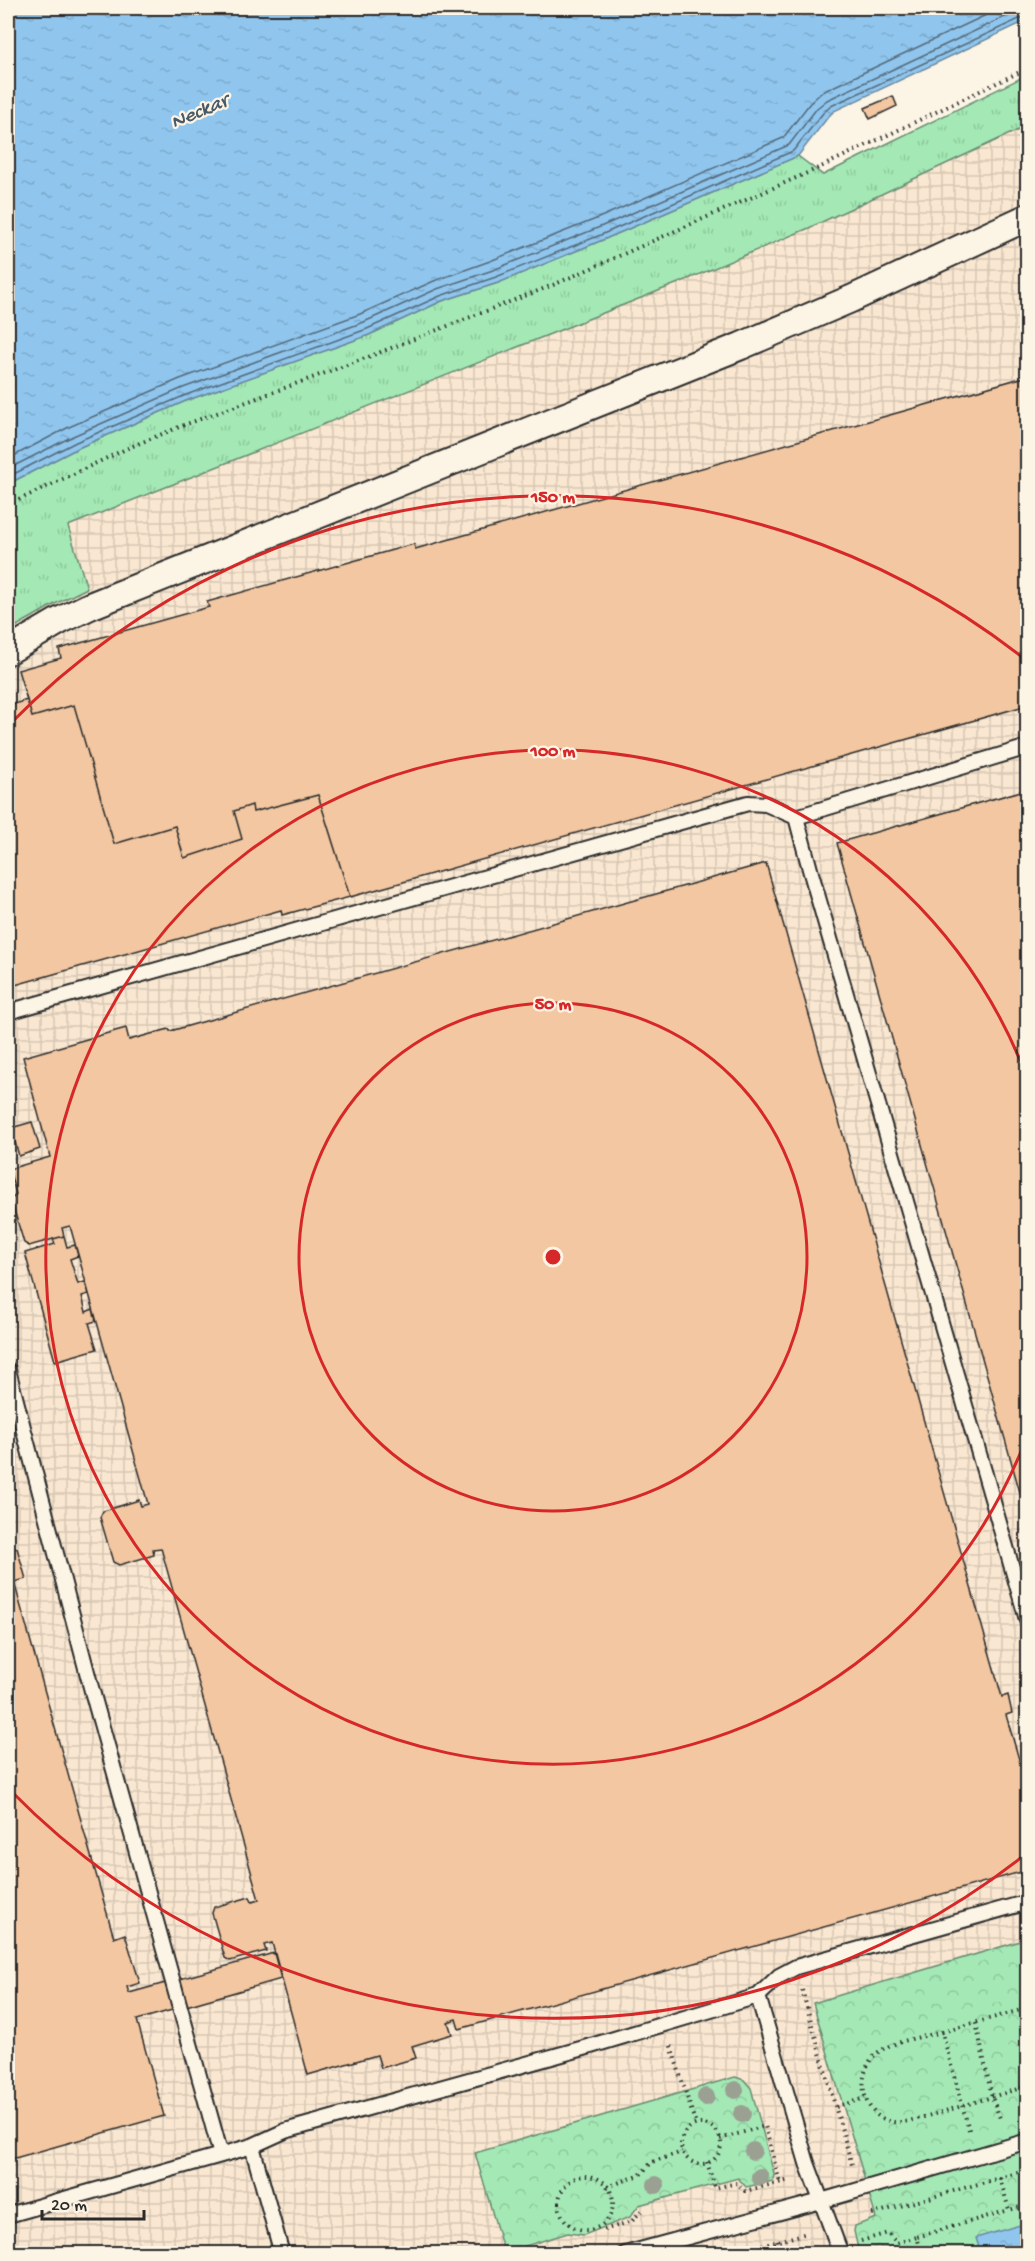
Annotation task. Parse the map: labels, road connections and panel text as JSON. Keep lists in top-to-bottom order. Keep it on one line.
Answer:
{"water":["Neckar"],"scale_bar":"20 m","rings":["150 m","100 m","50 m"]}
